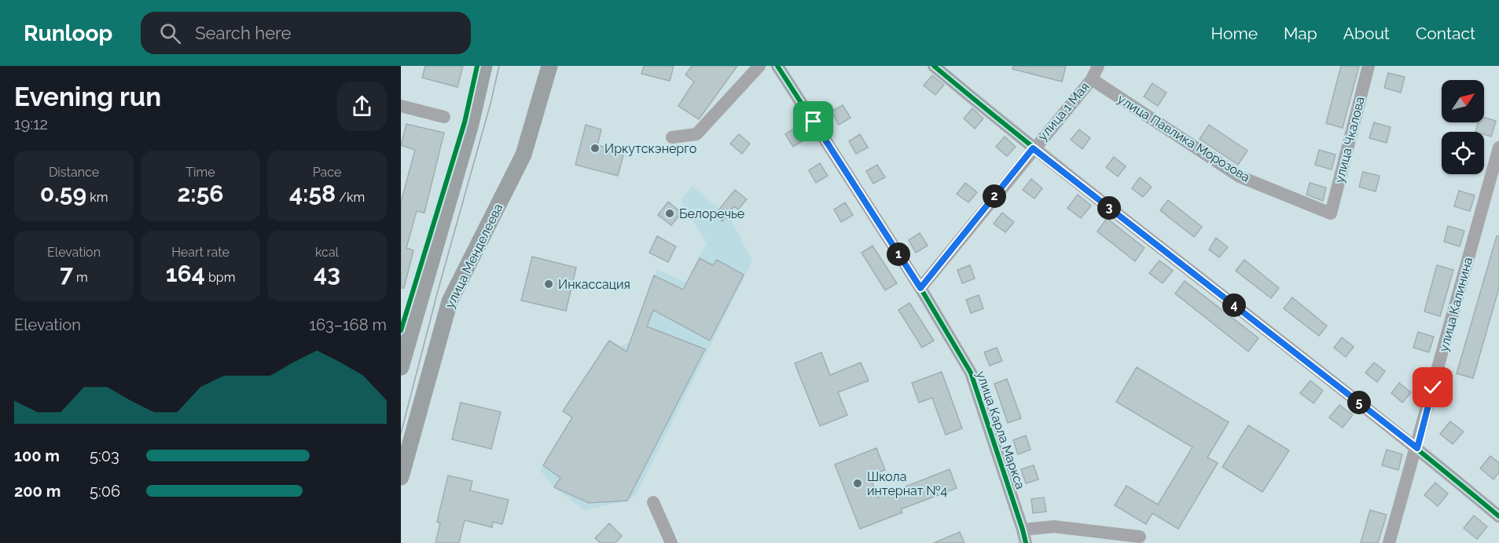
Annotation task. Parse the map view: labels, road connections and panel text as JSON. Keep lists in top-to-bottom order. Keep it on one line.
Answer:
{"streets":{"main road":["улица Менделеева"],"street":["улица 1 Мая","улица Павлика Морозова","улица Чкалова","улица Калинина","улица Карла Маркса"]},"crossings":[["улица 1 Мая","улица Павлика Морозова"],["улица 1 Мая","улица Карла Маркса"],["улица Павлика Морозова","улица Чкалова"]],"places":["Иркутскэнерго","Белоречье","Инкассация","Школа интернат №4"],"north":"top right","page":{"header":"Runloop","search":"Search here","nav":["Home","Map","About","Contact"],"heading":["Evening run","19:12"],"stats":[["Distance","0.59 km"],["Time","2:56"],["Pace","4:58 /km"],["Elevation","7 m"],["Heart rate","164 bpm"],["kcal","43"]],"pins":["2","3","1","4","5"],"chart":["Elevation","163–168 m"],"list":[{"name":"100 m","note":"5:03"},{"name":"200 m","note":"5:06"}]}}
